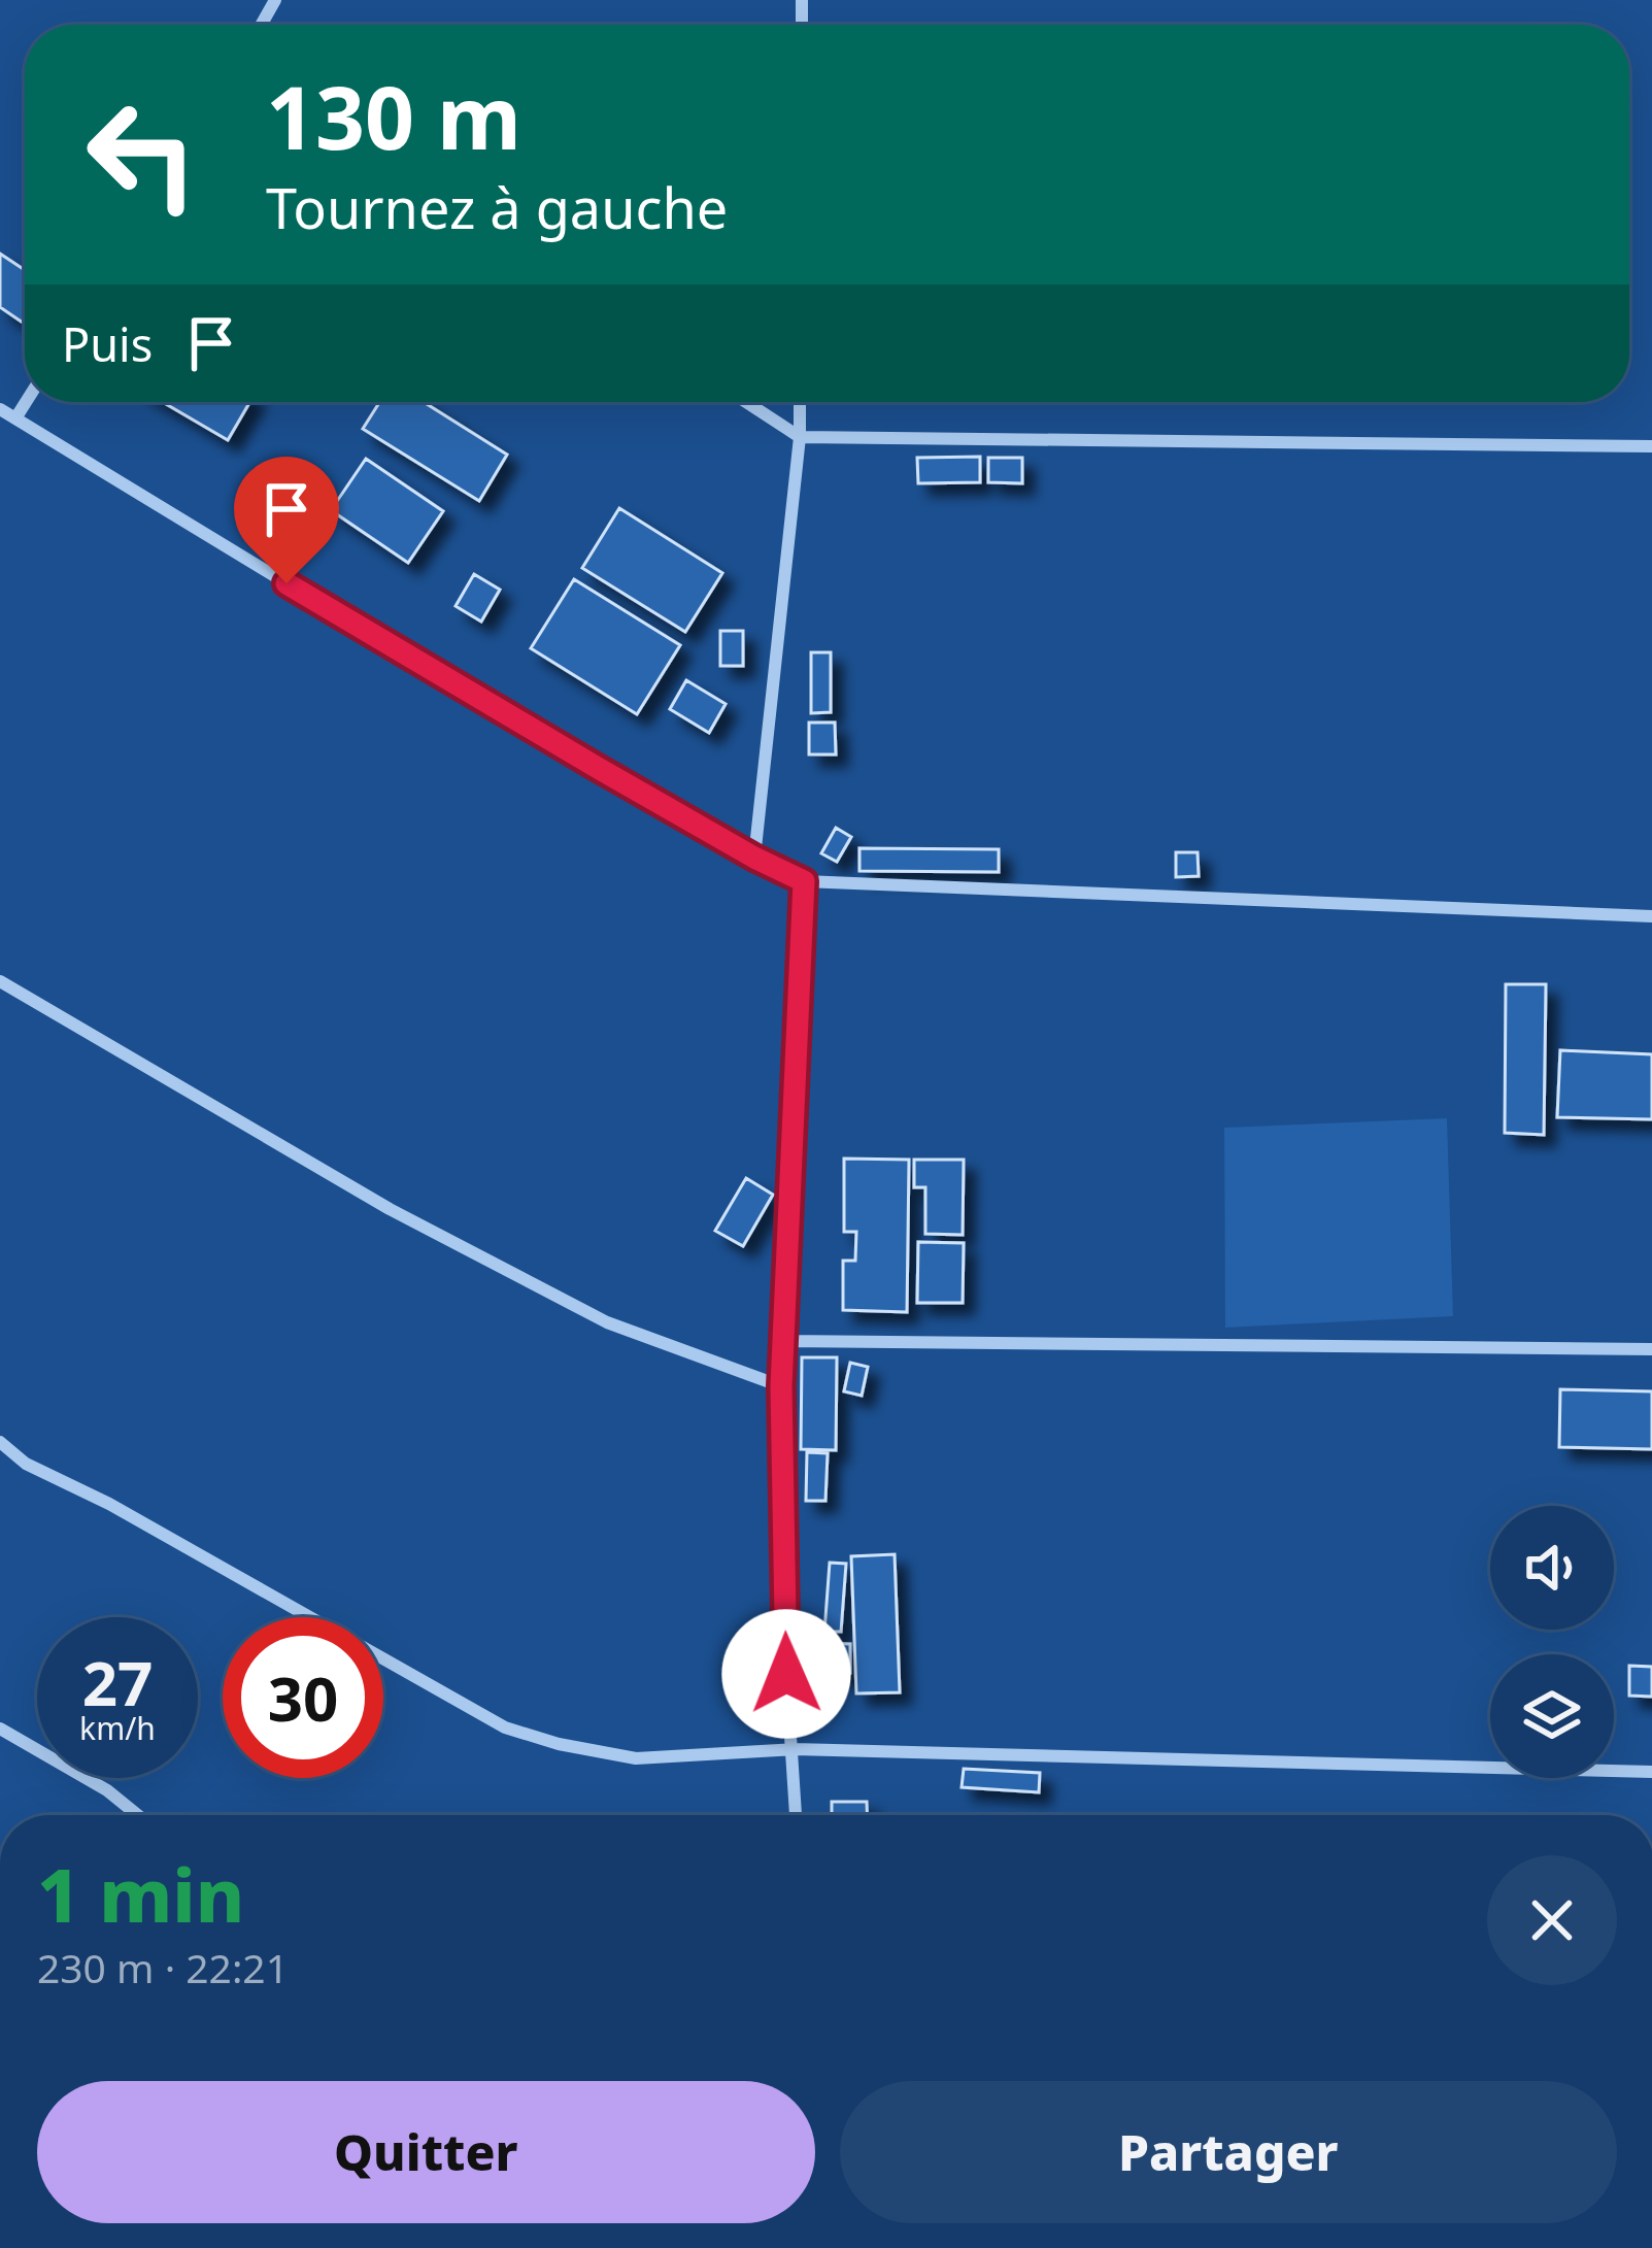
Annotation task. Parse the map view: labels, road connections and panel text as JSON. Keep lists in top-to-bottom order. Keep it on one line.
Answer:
{"page":{"turn":["130 m","Tournez à gauche"],"then":"Puis","speed":"27 km/h","limit":"30","heading":["1 min","230 m · 22:21"],"buttons":["Quitter","Partager"]}}
